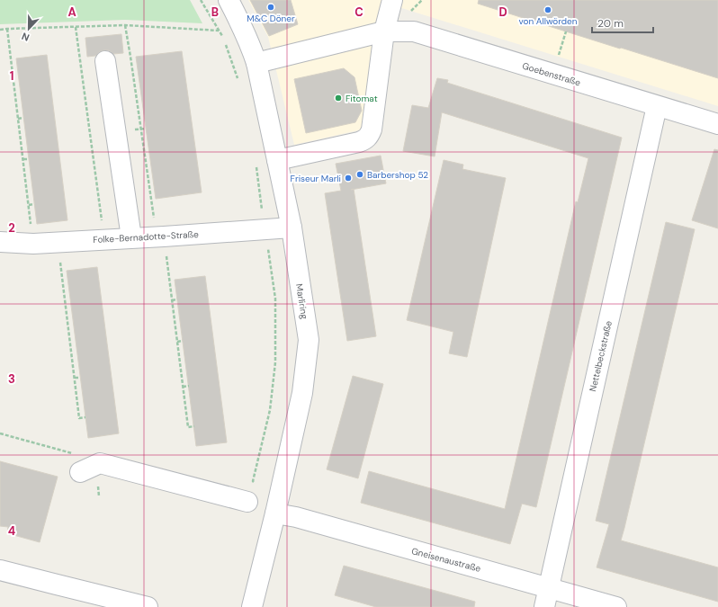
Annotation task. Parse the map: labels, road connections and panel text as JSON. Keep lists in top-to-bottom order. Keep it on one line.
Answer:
{"streets":{"street":["Goebenstraße","Folke-Bernadotte-Straße","Marliring","Nettelbeckstraße","Gneisenaustraße"]},"crossings":[["Goebenstraße","Marliring"],["Goebenstraße","Nettelbeckstraße"],["Folke-Bernadotte-Straße","Marliring"],["Marliring","Gneisenaustraße"],["Nettelbeckstraße","Gneisenaustraße"]],"places":["M&C Döner","von Allwörden","Fitomat","Barbershop 52","Friseur Marli"],"scale_bar":"20 m","north":"bottom","grid":{"columns":["A","B","C","D"],"rows":["1","2","3","4"]}}
